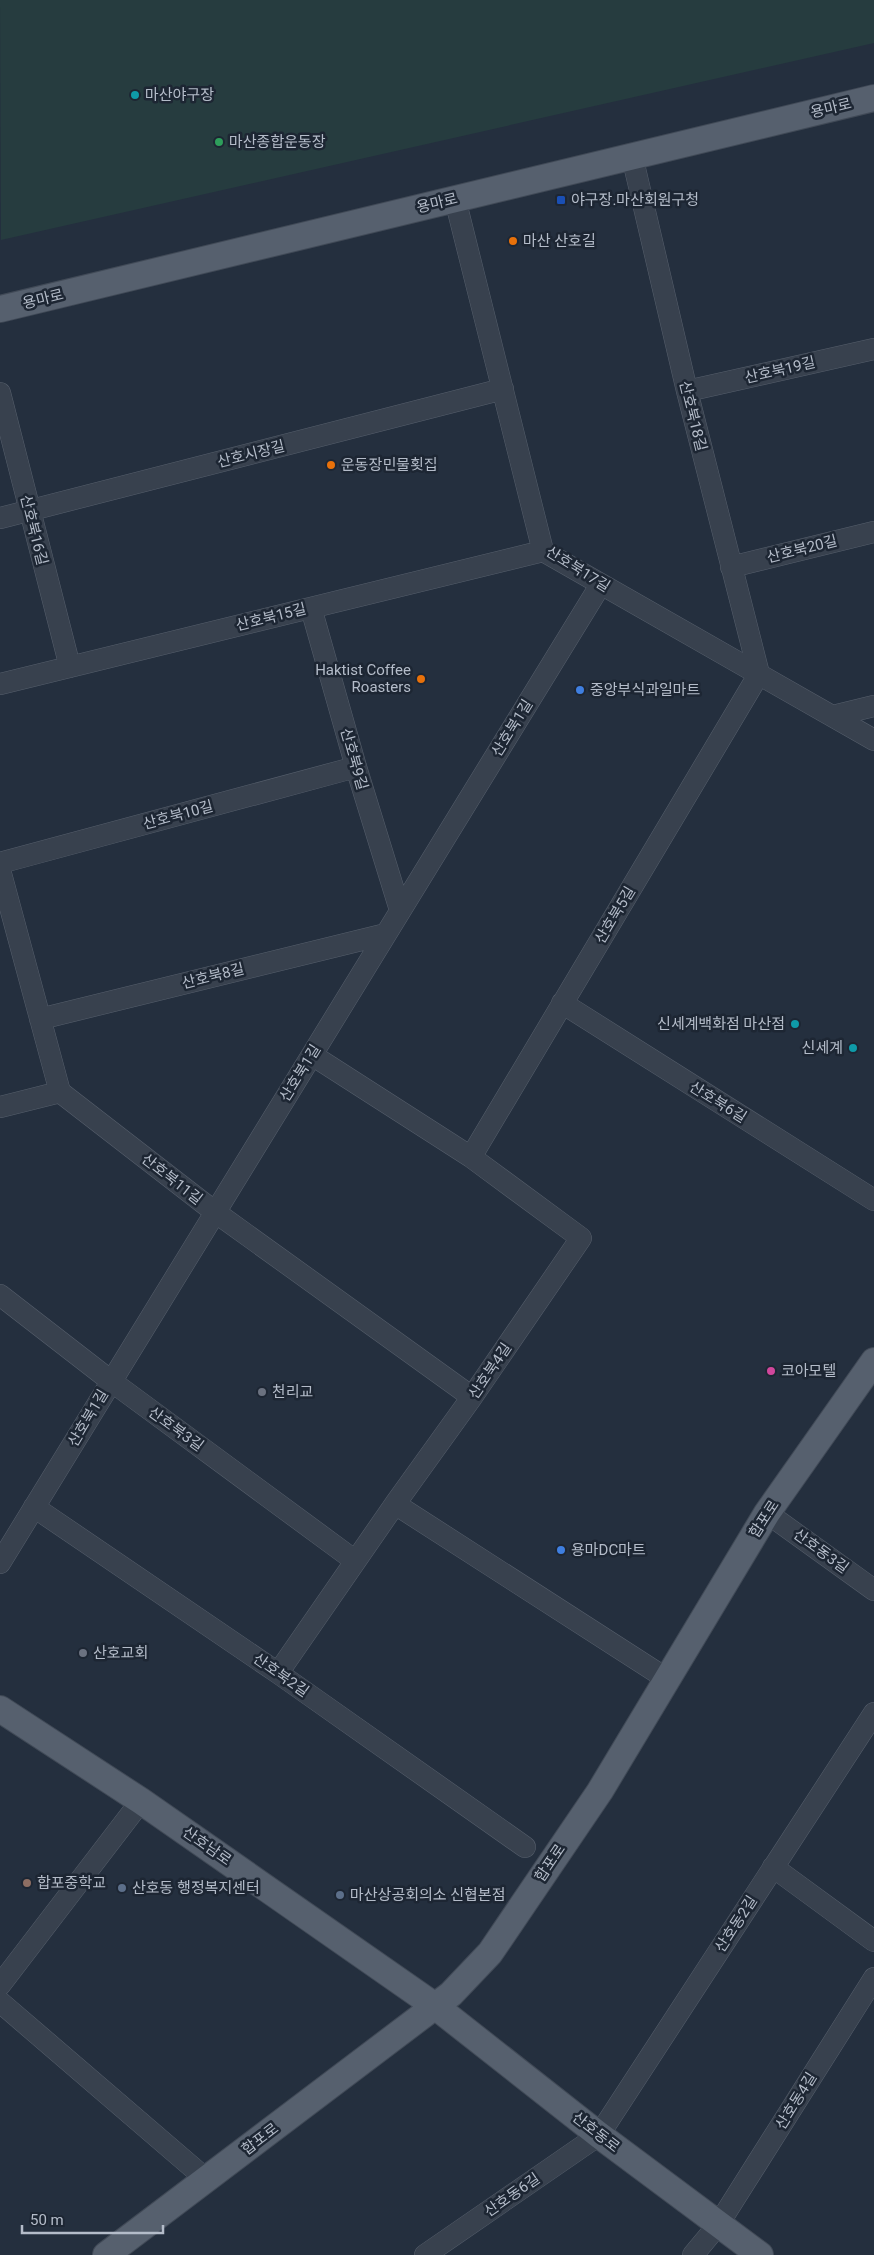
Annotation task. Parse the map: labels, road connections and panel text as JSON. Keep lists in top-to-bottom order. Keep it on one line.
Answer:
{"streets":{"main road":["용마로","합포로","산호남로","산호동로"],"street":["산호북19길","산호북18길","산호시장길","산호북16길","산호북20길","산호북17길","산호북15길","산호북1길","산호북9길","산호북10길","산호북5길","산호북8길","산호북6길","산호북11길","산호북4길","산호북3길","산호동3길","산호북2길","산호동2길","산호동4길","산호동6길"]},"crossings":[["용마로","산호북18길"],["용마로","산호북17길"],["산호북19길","산호북18길"],["산호북18길","산호북20길"],["산호북18길","산호북17길"],["산호북18길","산호북5길"],["산호시장길","산호북16길"],["산호시장길","산호북17길"],["산호북16길","산호북15길"],["산호북17길","산호북15길"],["산호북17길","산호북1길"],["산호북17길","산호북5길"],["산호북15길","산호북9길"],["산호북1길","산호북9길"],["산호북1길","산호북8길"],["산호북1길","산호북11길"],["산호북1길","산호북4길"],["산호북1길","산호북3길"],["산호북1길","산호북2길"],["산호북9길","산호북10길"],["산호북5길","산호북6길"],["산호북5길","산호북4길"],["산호북11길","산호북4길"],["산호북4길","산호북3길"],["산호북4길","산호북2길"],["합포로","산호동3길"],["합포로","산호남로"],["합포로","산호동로"],["산호남로","산호동로"],["산호동2길","산호동로"],["산호동2길","산호동6길"],["산호동4길","산호동로"],["산호동로","산호동6길"]],"places":{"other":["마산야구장","마산종합운동장","마산 산호길","운동장민물횟집","Haktist Coffee Roasters","중앙부식과일마트","신세계백화점 마산점","신세계","코아모텔","천리교","용마DC마트","산호교회","합포중학교","산호동 행정복지센터","마산상공회의소 신협본점"],"transit":["야구장.마산회원구청"]},"scale_bar":"50 m"}
